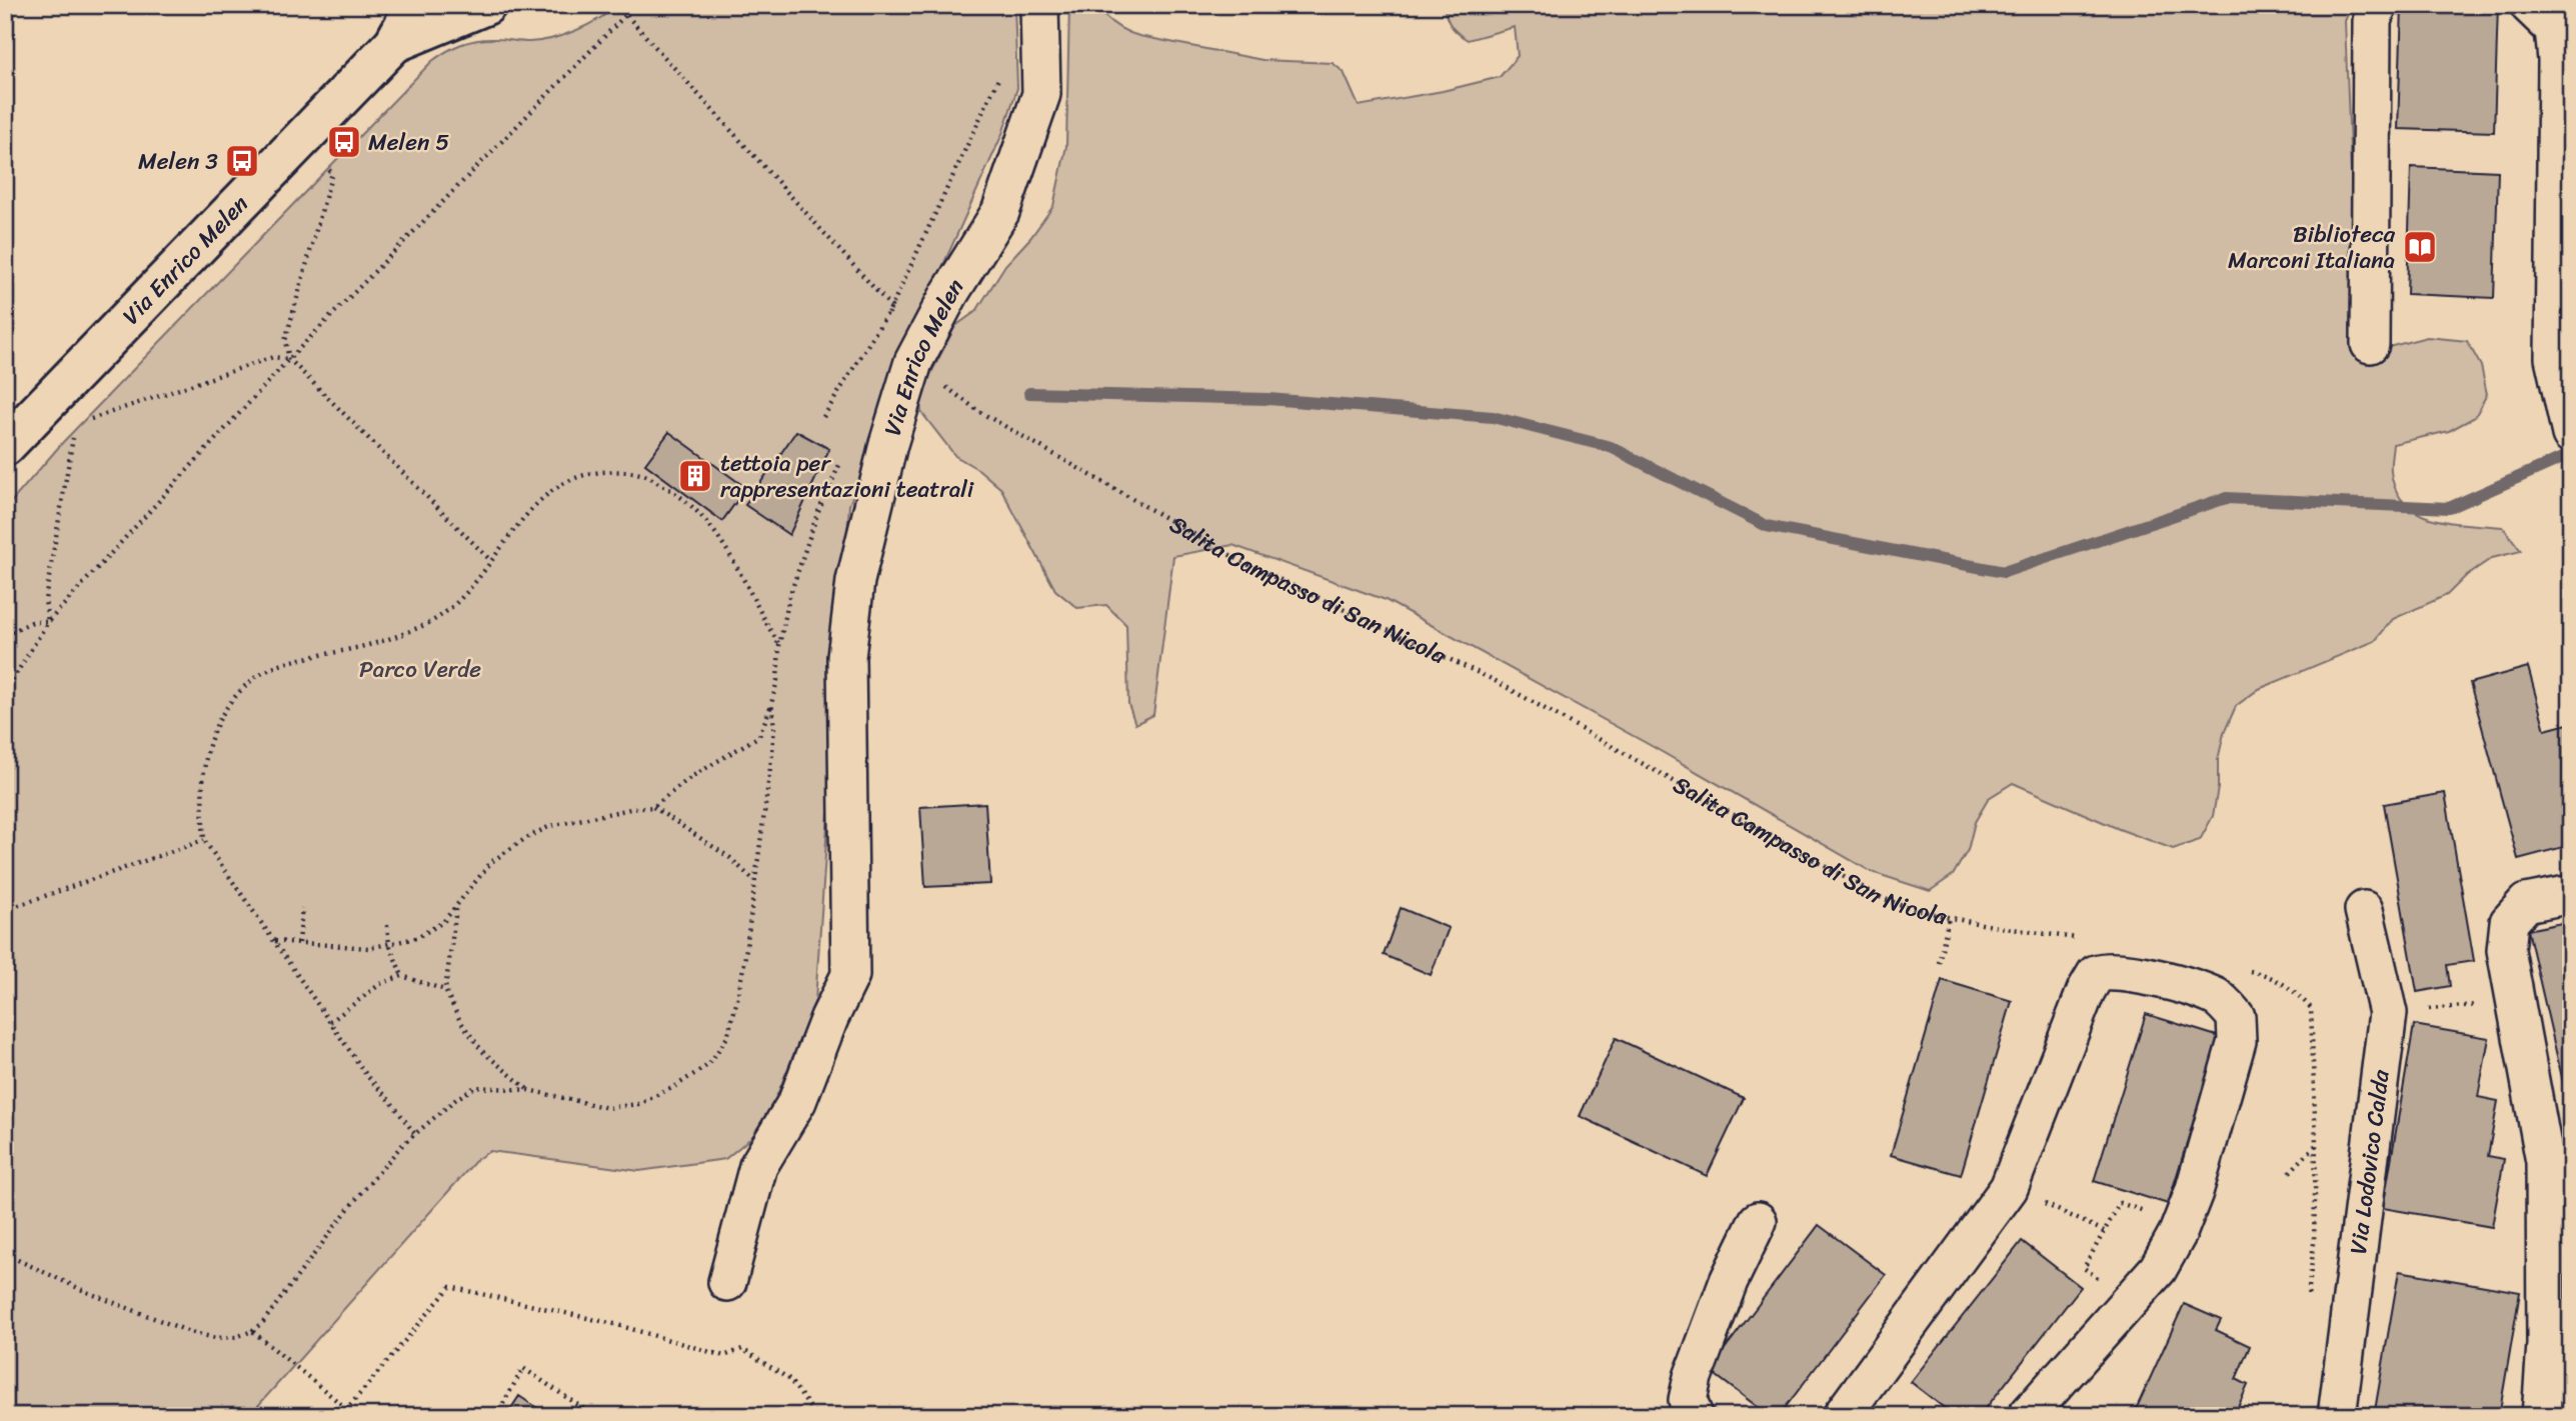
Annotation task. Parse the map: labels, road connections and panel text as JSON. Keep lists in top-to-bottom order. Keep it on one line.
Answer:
{"streets":{"street":["Via Enrico Melen","Via Lodovico Calda"],"path":["Salita Campasso di San Nicola"]},"parks":["Parco Verde"],"places":{"bus stop":["Melen 5","Melen 3"],"library":["Biblioteca Marconi Italiana"],"building":["tettoia per rappresentazioni teatrali"]}}
